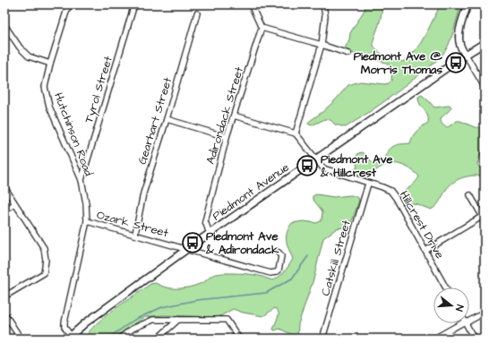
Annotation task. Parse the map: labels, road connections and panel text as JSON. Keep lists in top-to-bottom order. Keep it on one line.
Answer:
{"streets":{"main road":["Piedmont Avenue"],"street":["Tyrol Street","Adirondack Street","Gearhart Street","Hutchinson Road","Ozark Street","Hillcrest Drive","Catskill Street"]},"crossings":[["Tyrol Street","Hutchinson Road"],["Adirondack Street","Piedmont Avenue"],["Gearhart Street","Ozark Street"],["Hutchinson Road","Piedmont Avenue"],["Hutchinson Road","Ozark Street"],["Piedmont Avenue","Ozark Street"],["Piedmont Avenue","Hillcrest Drive"],["Hillcrest Drive","Catskill Street"]],"places":{"bus stop":["Piedmont Ave @ Morris Thomas","Piedmont Ave & Hillcrest","Piedmont Ave & Adirondack"]},"north":"right"}
